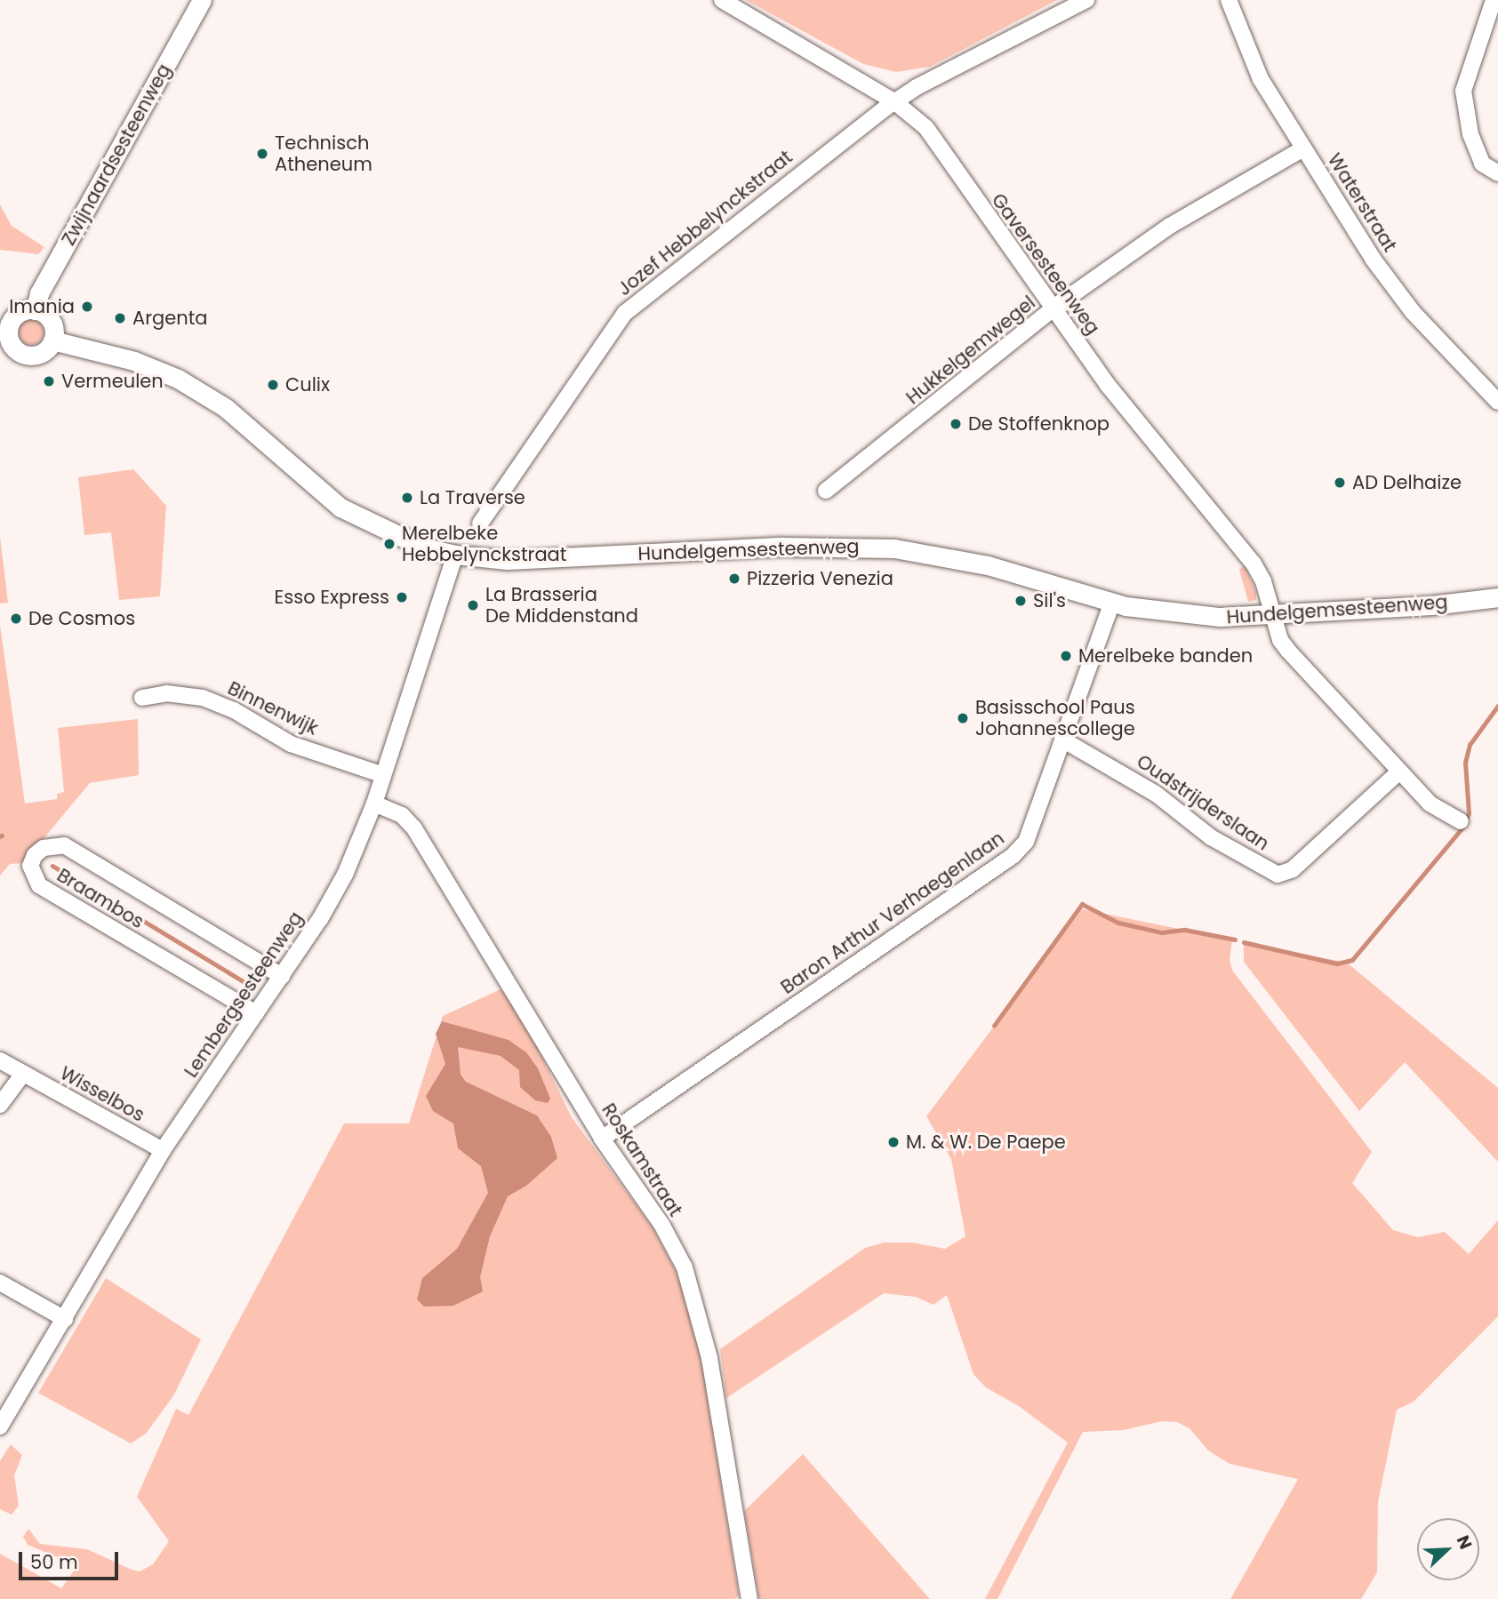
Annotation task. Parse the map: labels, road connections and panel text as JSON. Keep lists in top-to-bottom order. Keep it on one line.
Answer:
{"streets":{"main road":["Zwijnaardsesteenweg","Hundelgemsesteenweg"],"street":["Waterstraat","Jozef Hebbelynckstraat","Gaversesteenweg","Hukkelgemwegel","Binnenwijk","Oudstrijderslaan","Braambos","Baron Arthur Verhaegenlaan","Lembergsesteenweg","Wisselbos","Roskamstraat"]},"crossings":[["Zwijnaardsesteenweg","Hundelgemsesteenweg"],["Waterstraat","Hukkelgemwegel"],["Jozef Hebbelynckstraat","Gaversesteenweg"],["Gaversesteenweg","Hukkelgemwegel"],["Gaversesteenweg","Hundelgemsesteenweg"],["Gaversesteenweg","Oudstrijderslaan"],["Hundelgemsesteenweg","Baron Arthur Verhaegenlaan"],["Hundelgemsesteenweg","Lembergsesteenweg"],["Binnenwijk","Lembergsesteenweg"],["Oudstrijderslaan","Baron Arthur Verhaegenlaan"],["Braambos","Lembergsesteenweg"],["Baron Arthur Verhaegenlaan","Roskamstraat"],["Lembergsesteenweg","Wisselbos"],["Lembergsesteenweg","Roskamstraat"]],"places":["Technisch Atheneum","Imania","Argenta","Vermeulen","Culix","De Stoffenknop","AD Delhaize","La Traverse","Merelbeke Hebbelynckstraat","Pizzeria Venezia","Esso Express","Sil's","La Brasseria De Middenstand","De Cosmos","Merelbeke banden","Basisschool Paus Johannescollege","M. & W. De Paepe"],"scale_bar":"50 m","north":"top right"}
